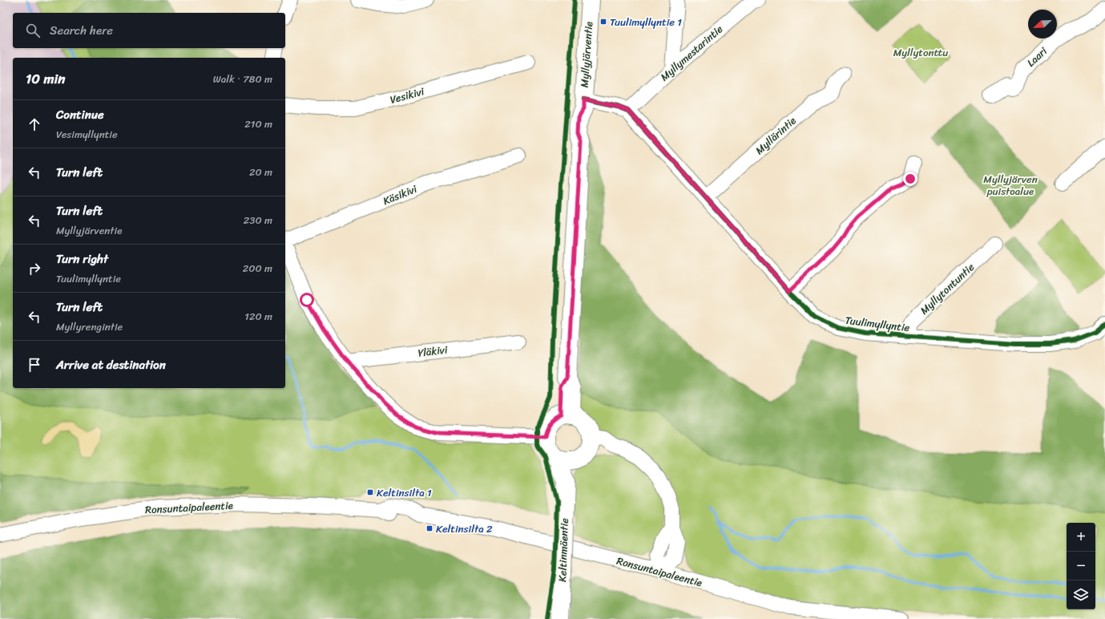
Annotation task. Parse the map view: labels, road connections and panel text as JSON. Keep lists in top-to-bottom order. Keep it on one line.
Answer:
{"streets":{"main road":["Myllyjärventie","Keltinmäentie"],"street":["Myllymestarintie","Laari","Vesikivi","Myllärintie","Käsikivi","Myllytontuntie","Tuulimyllyntie","Yläkivi","Ronsuntaipaleentie"]},"crossings":[["Myllymestarintie","Tuulimyllyntie"],["Myllyjärventie","Tuulimyllyntie"],["Myllyjärventie","Keltinmäentie"],["Myllärintie","Tuulimyllyntie"],["Myllytontuntie","Tuulimyllyntie"]],"parks":["Myllytonttu","Myllyjärven puistoalue"],"places":{"transit":["Tuulimyllyntie 1","Keltinsilta 1","Keltinsilta 2"]},"north":"bottom left","page":{"search":"Search here","heading":["10 min","Walk · 780 m"],"list":[["Continue","Vesimyllyntie","210 m"],["Turn left","20 m"],["Turn left","Myllyjärventie","230 m"],["Turn right","Tuulimyllyntie","200 m"],["Turn left","Myllyrengintie","120 m"],"Arrive at destination"],"map_buttons":["+","−"]}}
